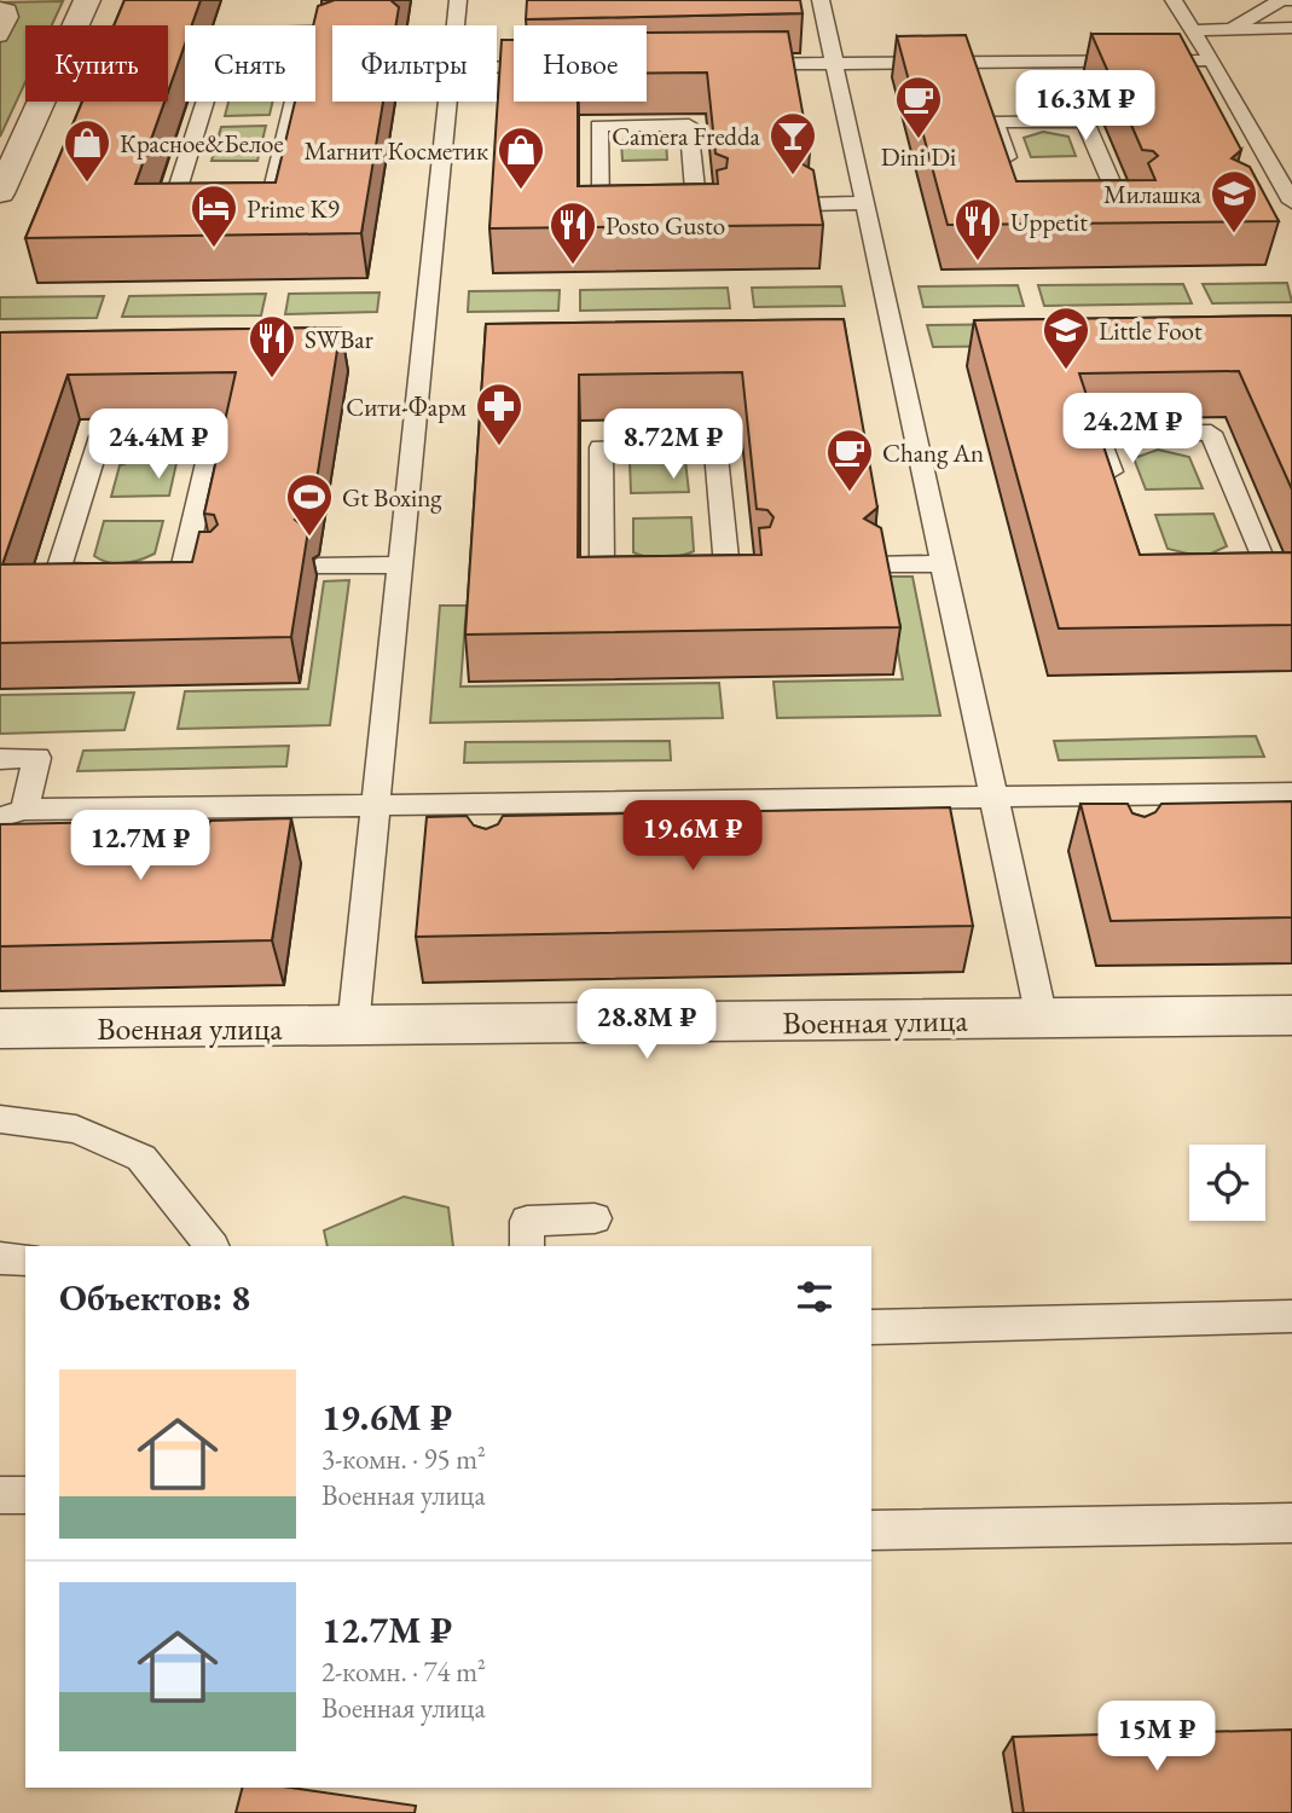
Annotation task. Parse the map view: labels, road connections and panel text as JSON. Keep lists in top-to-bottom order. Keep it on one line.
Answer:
{"streets":{"street":["Военная улица"]},"places":{"cafe":["Dini Di","Chang An"],"bar":["Camera Fredda"],"shop":["Красное&Белое","Магнит Косметик"],"school or university":["Милашка","Little Foot"],"hotel":["Prime K9"],"restaurant":["Uppetit","Posto Gusto","SWBar"],"pharmacy":["Сити-Фарм"],"sports":["Gt Boxing"]},"page":{"chip":["Купить","Снять","Фильтры","Новое"],"price":["16.3M ₽","24.2M ₽","24.4M ₽","8.72M ₽","19.6M ₽","12.7M ₽","28.8M ₽","15M ₽"],"heading":"Объектов: 8","list":[{"name":"19.6M ₽","note":"3-комн. · 95 m² · Военная улица"},{"name":"12.7M ₽","note":"2-комн. · 74 m² · Военная улица"}]}}
